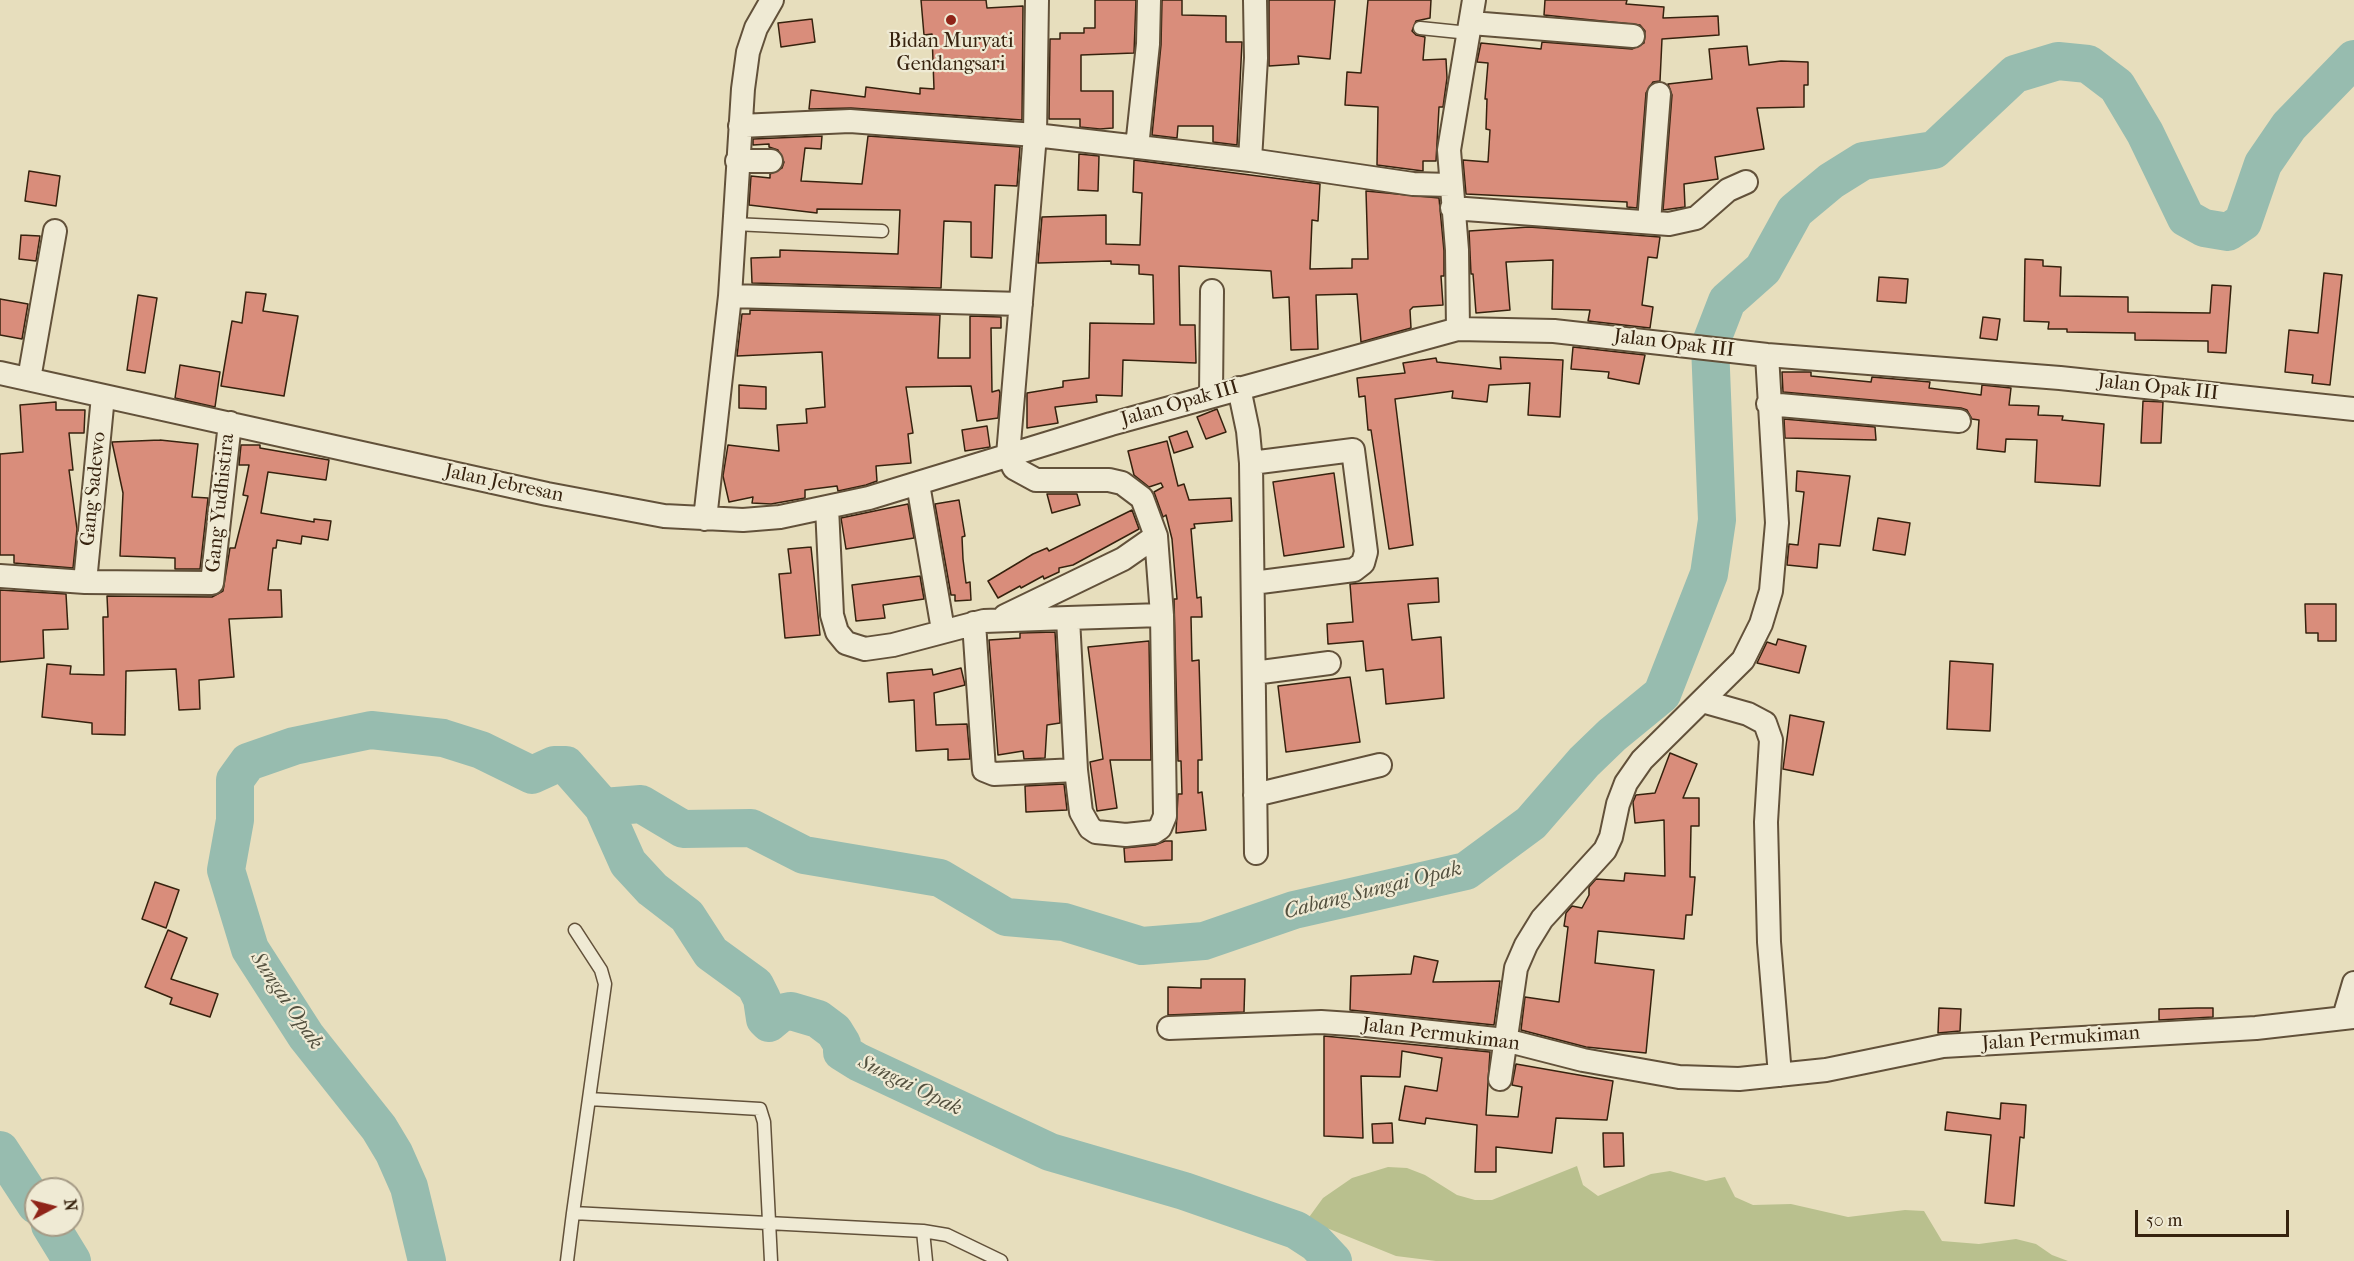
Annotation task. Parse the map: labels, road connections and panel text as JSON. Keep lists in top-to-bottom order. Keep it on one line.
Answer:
{"streets":{"street":["Jalan Opak III","Jalan Jebresan","Gang Sadewo","Gang Yudhistira","Jalan Permukiman"]},"crossings":[["Jalan Opak III","Jalan Jebresan"],["Jalan Jebresan","Gang Sadewo"],["Jalan Jebresan","Gang Yudhistira"],["Gang Sadewo","Gang Yudhistira"]],"water":["Cabang Sungai Opak","Sungai Opak"],"places":["Bidan Muryati Gendangsari"],"scale_bar":"50 m","north":"right"}
